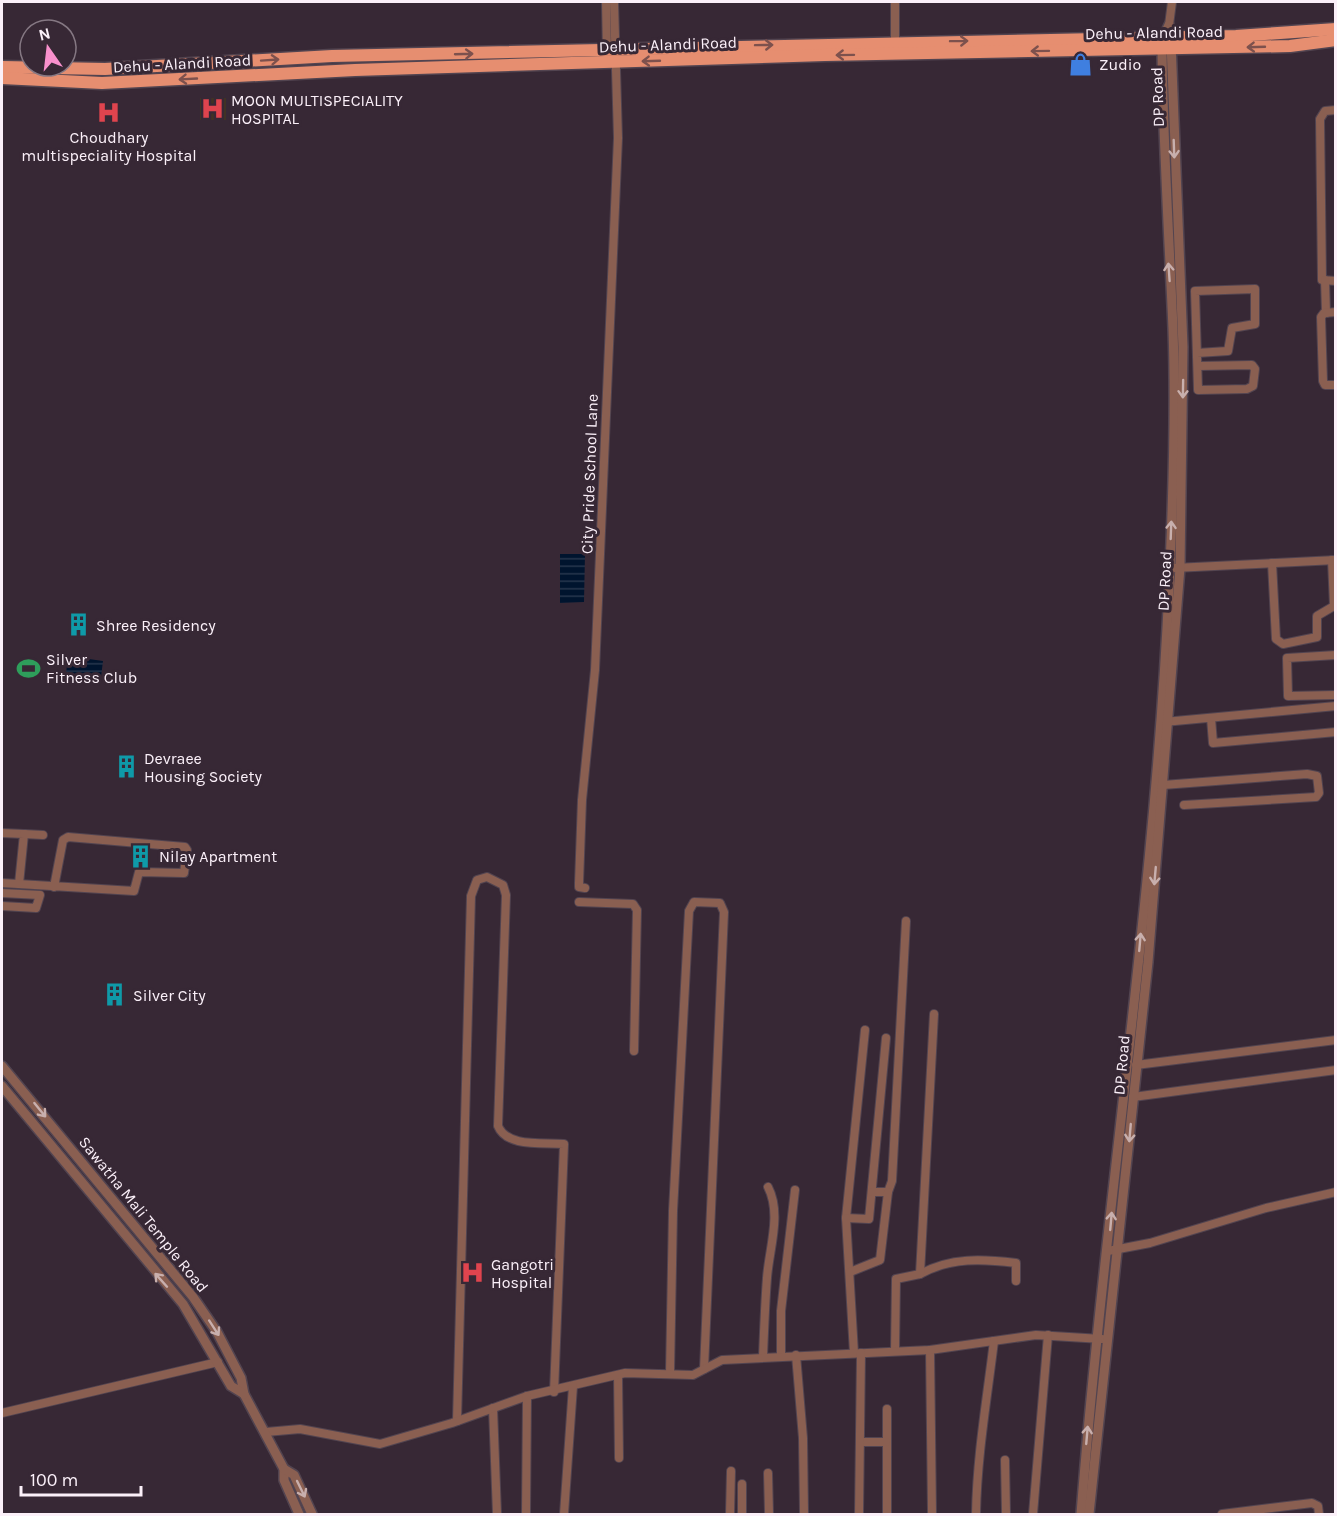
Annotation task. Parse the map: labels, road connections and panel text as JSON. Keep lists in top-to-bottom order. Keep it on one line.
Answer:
{"streets":{"main road":["Dehu - Alandi Road"],"street":["DP Road","City Pride School Lane","Sawatha Mali Temple Road"]},"crossings":[["Dehu - Alandi Road","DP Road"],["Dehu - Alandi Road","City Pride School Lane"]],"places":{"shop":["Zudio"],"hospital":["MOON MULTISPECIALITY HOSPITAL","Choudhary multispeciality Hospital","Gangotri Hospital"],"building":["Shree Residency","Devraee Housing Society","Nilay Apartment","Silver City"],"sports":["Silver Fitness Club"]},"scale_bar":"100 m","north":"top"}
